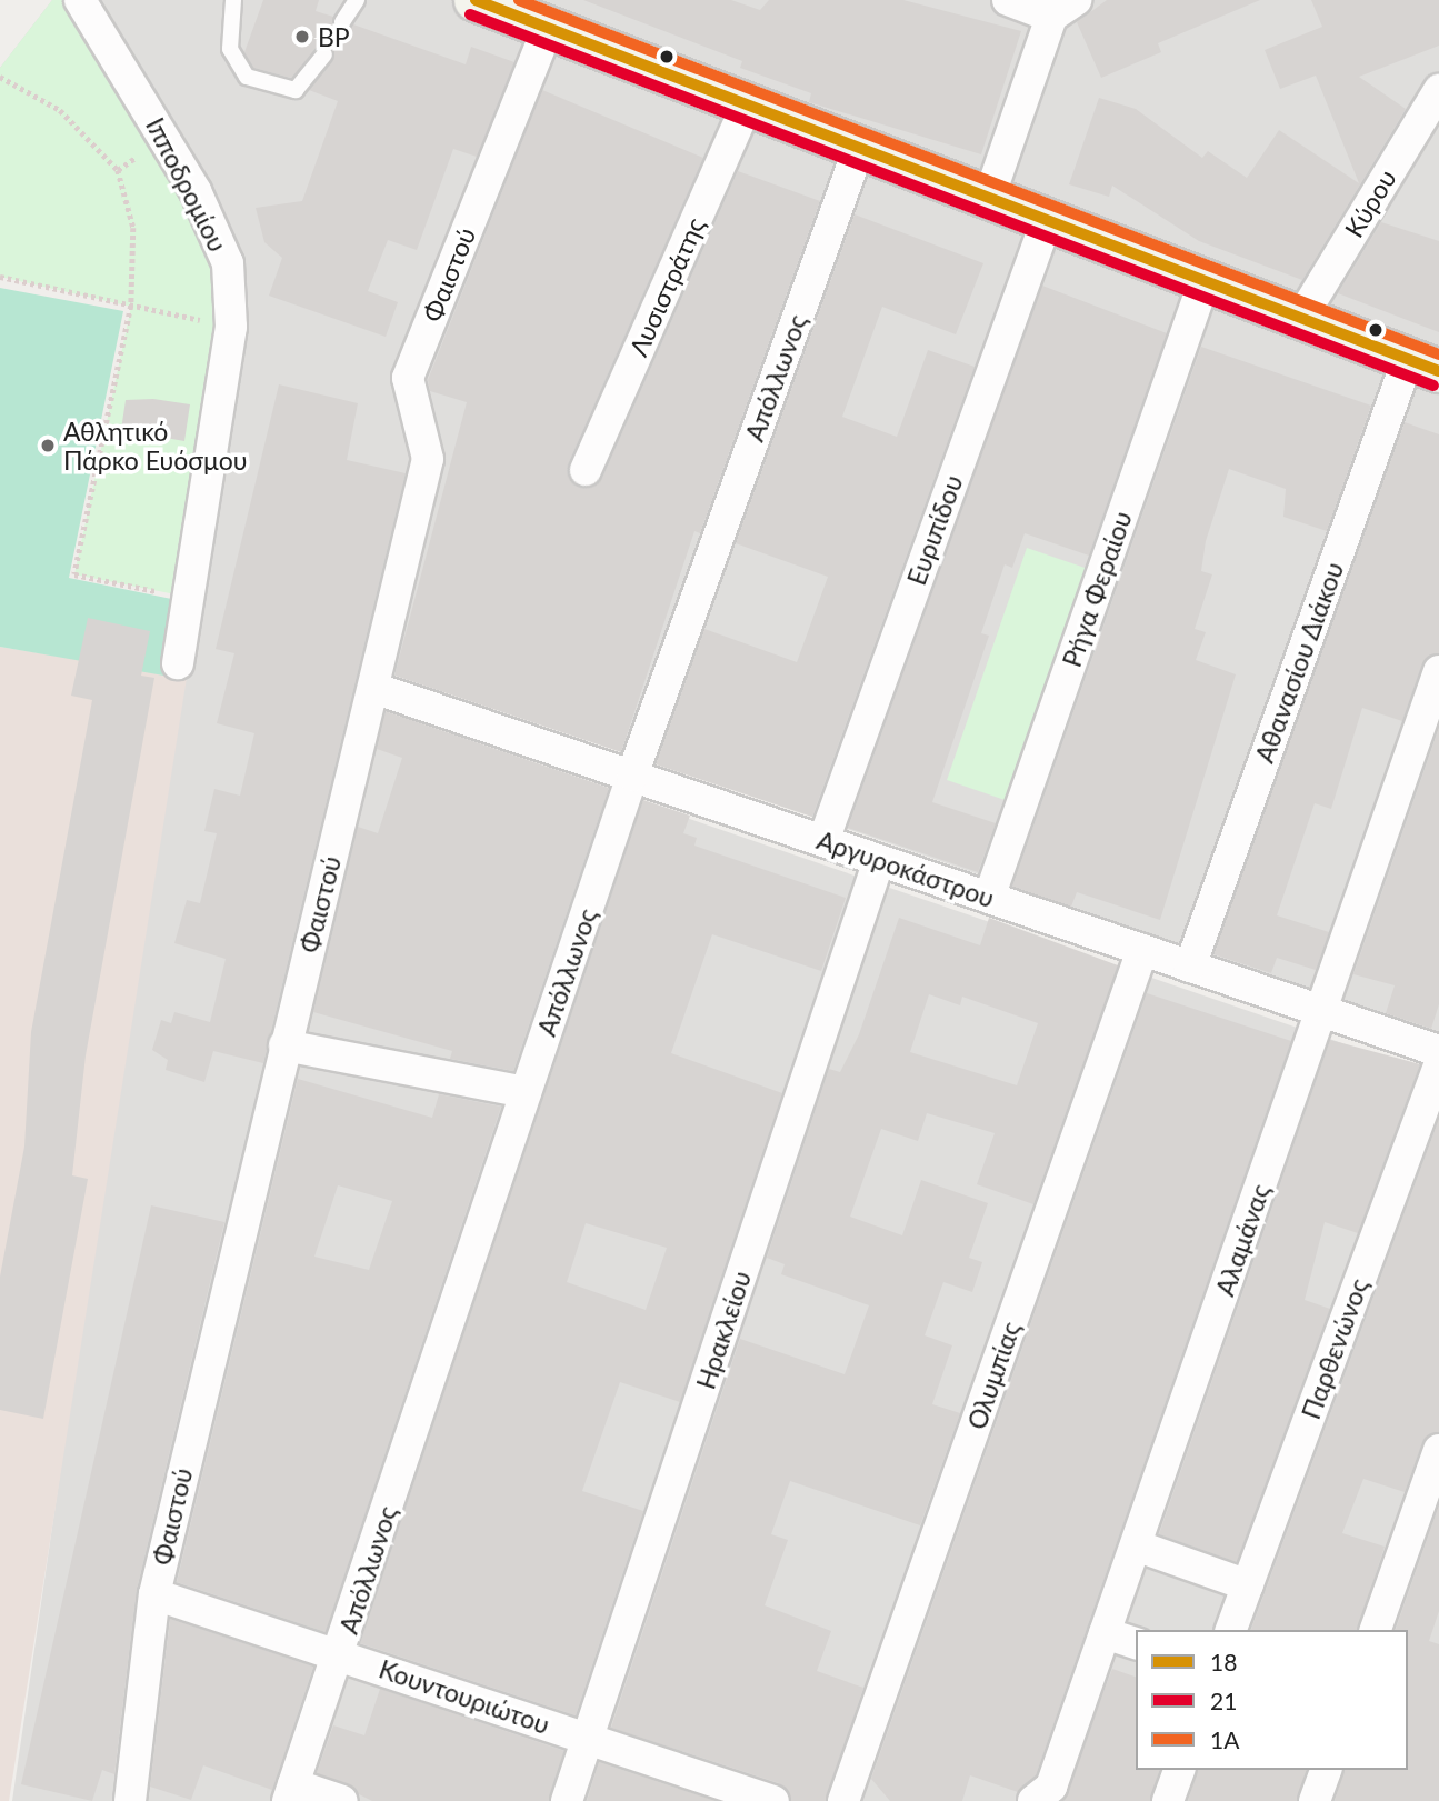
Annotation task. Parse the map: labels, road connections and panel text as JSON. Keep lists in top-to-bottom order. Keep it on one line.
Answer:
{"streets":{"street":["Ιπποδρομίου","Κύρου","Φαιστού","Λυσιστράτης","Απόλλωνος","Ευριπίδου","Ρήγα Φεραίου","Αθανασίου Διάκου","Αργυροκάστρου","Αλαμάνας","Ηρακλείου","Παρθενώνος","Ολυμπίας","Κουντουριώτου"]},"crossings":[["Φαιστού","Αργυροκάστρου"],["Φαιστού","Κουντουριώτου"],["Απόλλωνος","Αργυροκάστρου"],["Απόλλωνος","Κουντουριώτου"],["Ευριπίδου","Αργυροκάστρου"],["Ρήγα Φεραίου","Αργυροκάστρου"],["Αθανασίου Διάκου","Αργυροκάστρου"],["Αργυροκάστρου","Αλαμάνας"],["Αργυροκάστρου","Ηρακλείου"],["Αργυροκάστρου","Ολυμπίας"],["Ηρακλείου","Κουντουριώτου"]],"places":["BP","Αθλητικό Πάρκο Ευόσμου"],"lines":["transit line 18","transit line 1Α","transit line 21"],"legend":["18","21","1Α"]}
